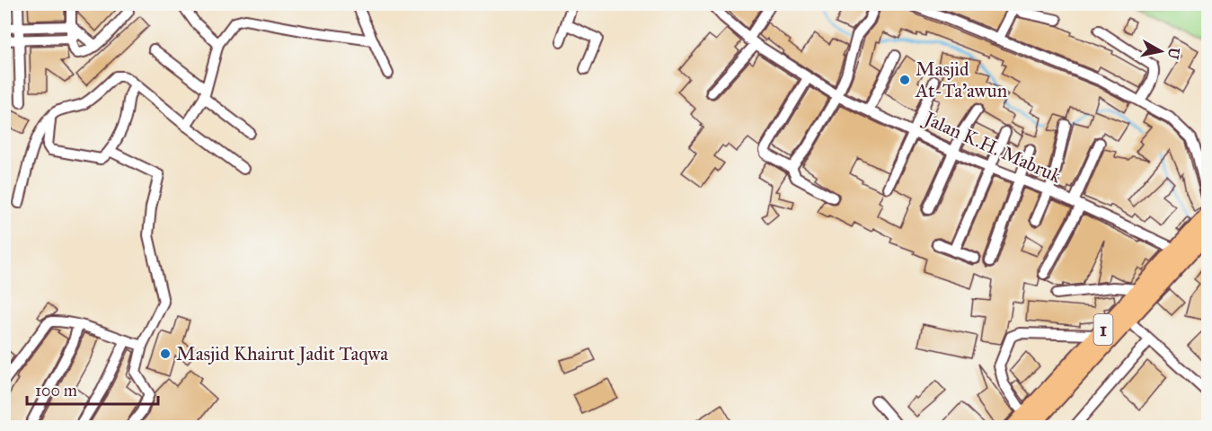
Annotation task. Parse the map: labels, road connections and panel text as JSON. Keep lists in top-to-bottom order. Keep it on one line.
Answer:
{"streets":{"highway":["1"],"street":["Jalan K.H. Mabruk"]},"crossings":[["Jalan K.H. Mabruk","1"]],"places":["Masjid At-Ta'awun","Masjid Khairut Jadit Taqwa"],"scale_bar":"100 m","north":"right"}
